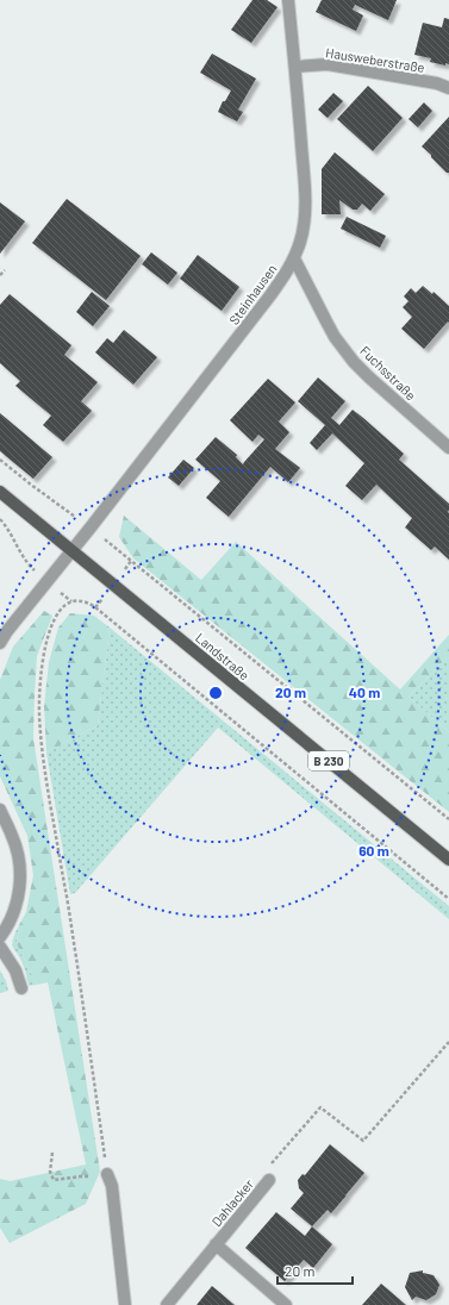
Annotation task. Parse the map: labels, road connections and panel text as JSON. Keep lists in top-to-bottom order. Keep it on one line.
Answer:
{"streets":{"main road":["Landstraße","B 230"],"street":["Hausweberstraße","Steinhausen","Fuchsstraße","Dahlacker"]},"crossings":[["Hausweberstraße","Steinhausen"],["Steinhausen","Fuchsstraße"],["Steinhausen","Landstraße"]],"scale_bar":"20 m","rings":["20 m","40 m","60 m"]}
